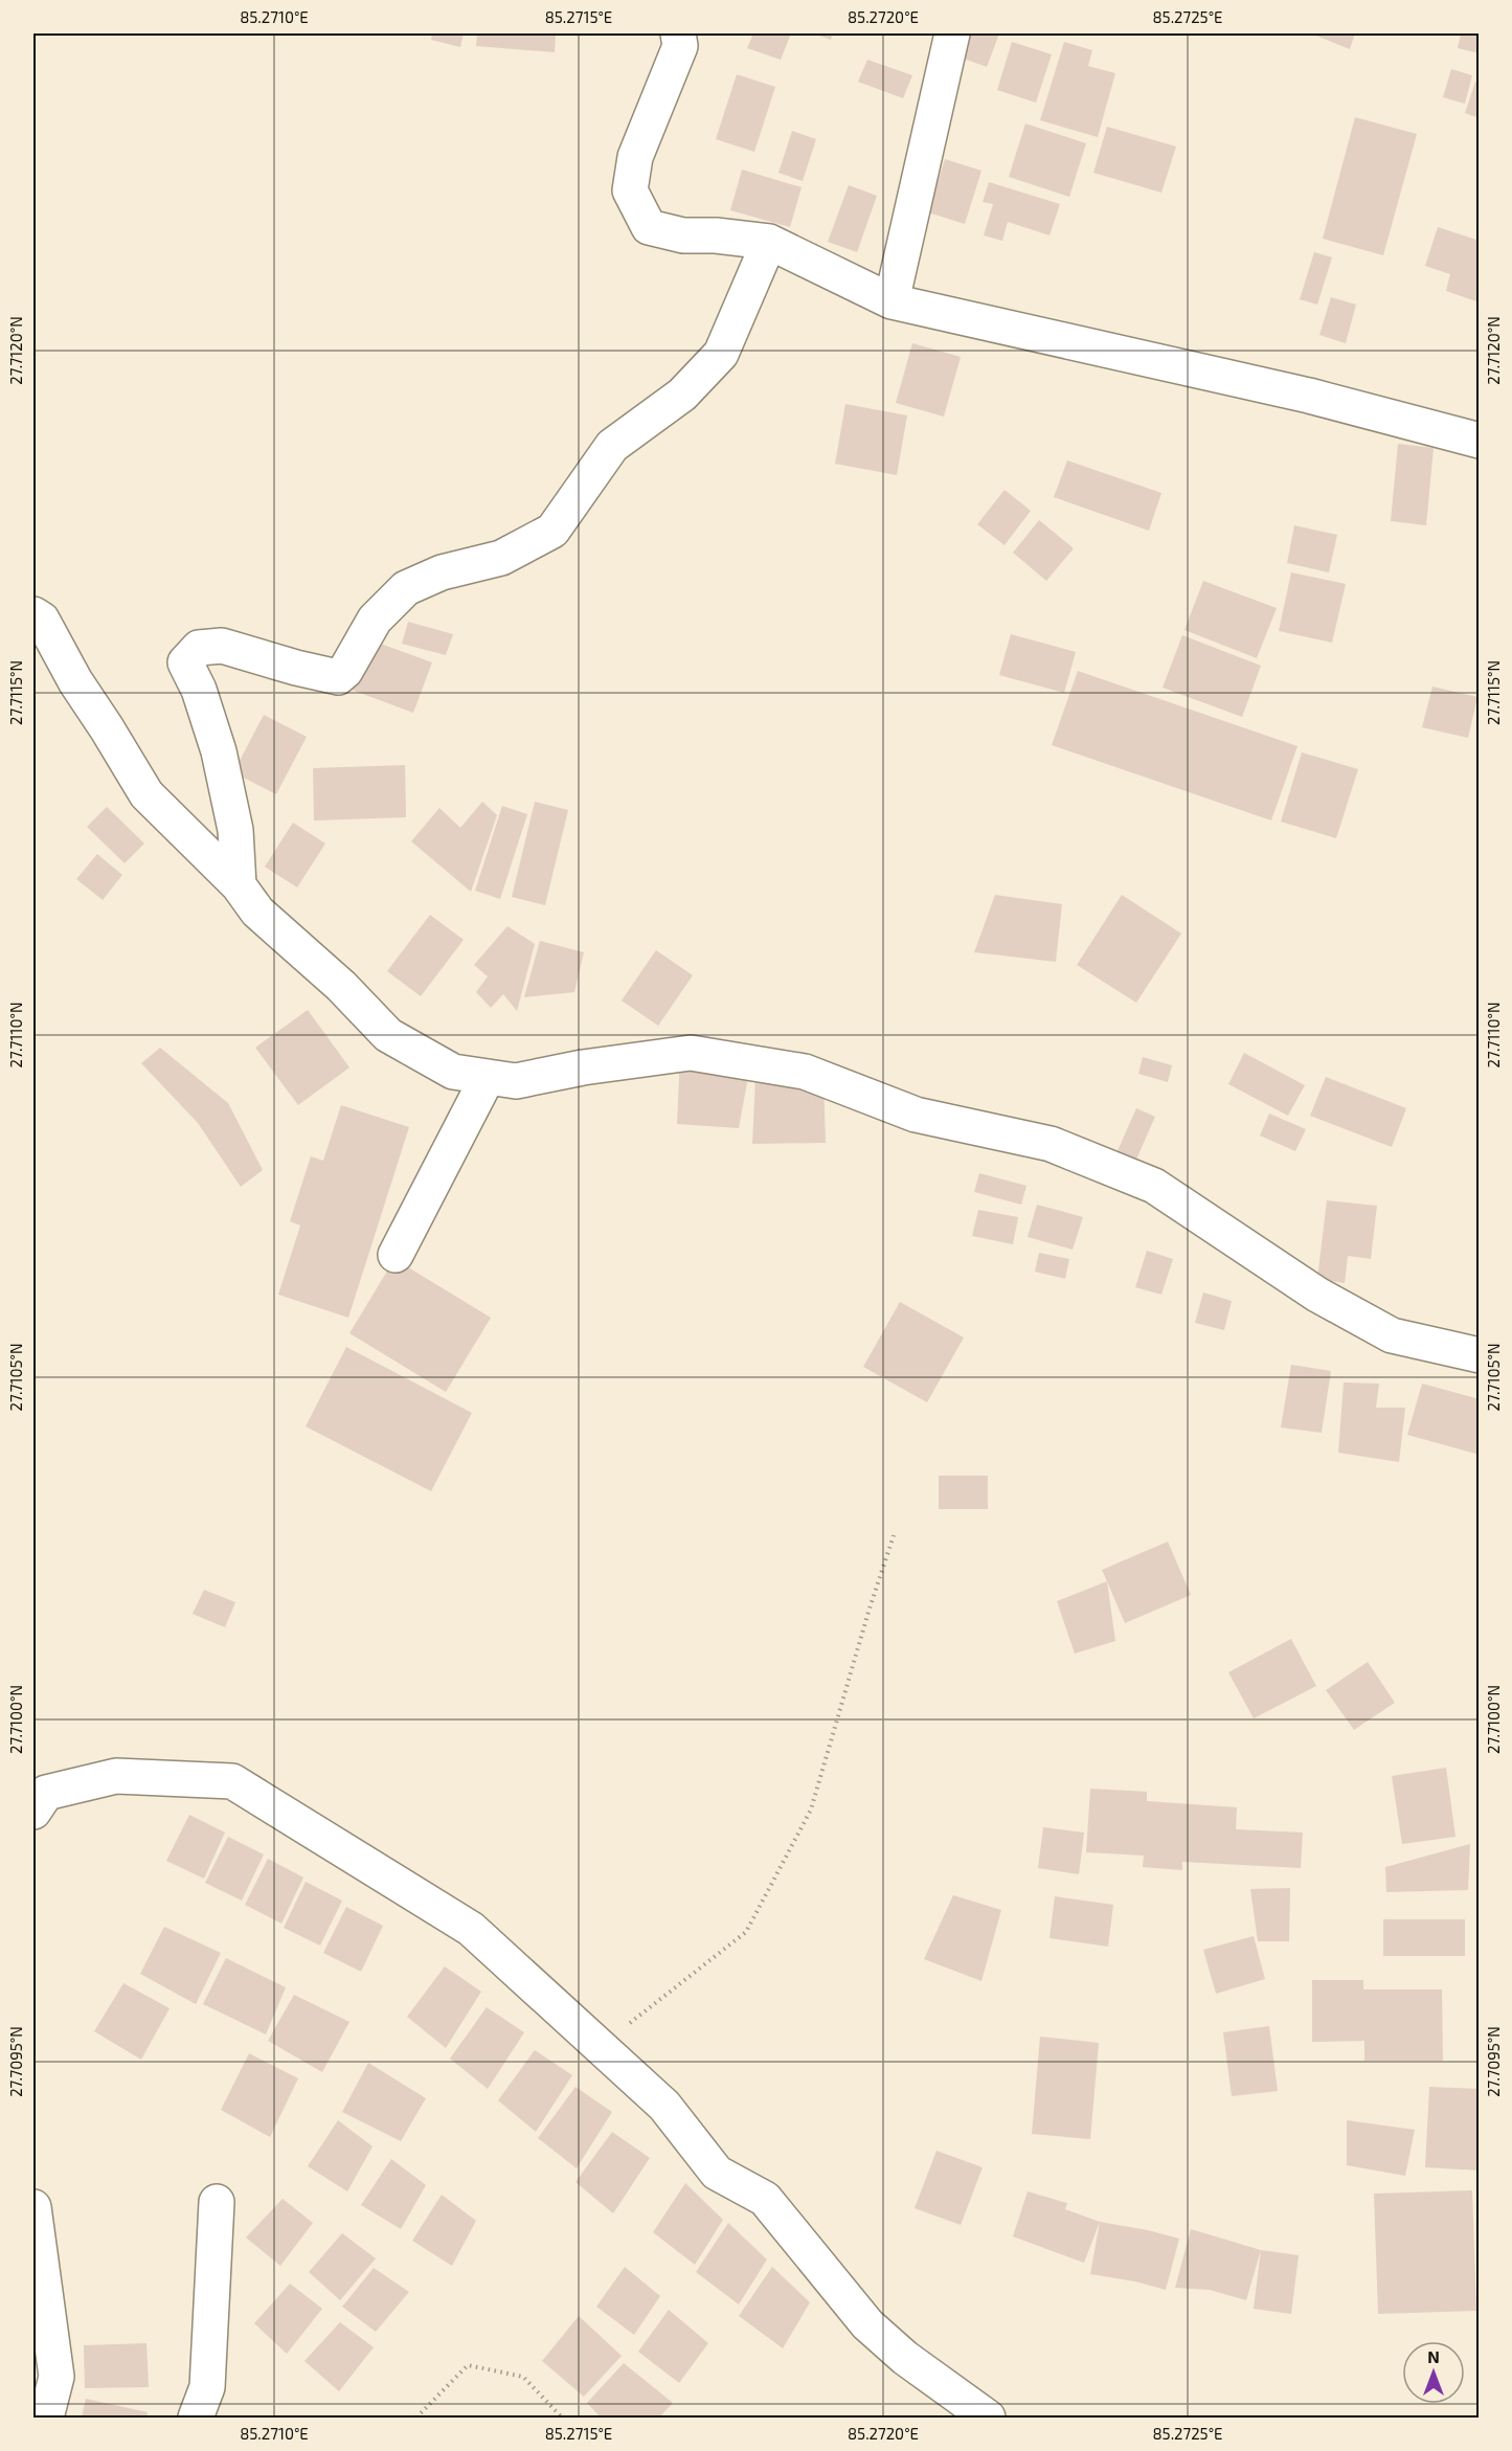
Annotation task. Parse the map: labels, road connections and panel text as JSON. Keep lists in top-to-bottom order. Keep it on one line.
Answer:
{"north":"top","coordinates":["85.2710°E","85.2715°E","85.2720°E","85.2725°E","27.7120°N","27.7115°N","27.7110°N","27.7105°N","27.7100°N","27.7095°N"]}
